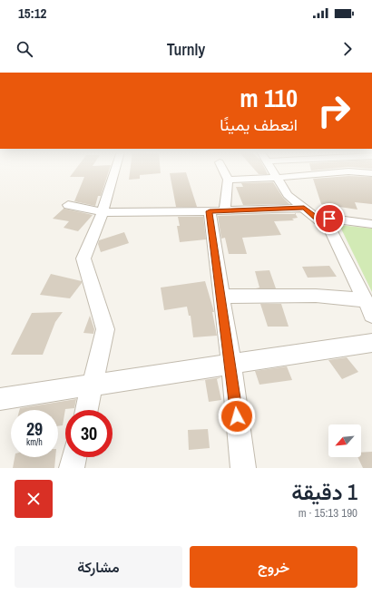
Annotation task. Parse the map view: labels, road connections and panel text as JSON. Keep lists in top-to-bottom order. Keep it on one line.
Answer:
{"north":"bottom left","page":{"status":"15:12","header":"Turnly","turn":["110 m","انعطف يمينًا"],"speed":"29 km/h","limit":"30","heading":["1 دقيقة","190 m · 15:13"],"buttons":["خروج","مشاركة"]}}
